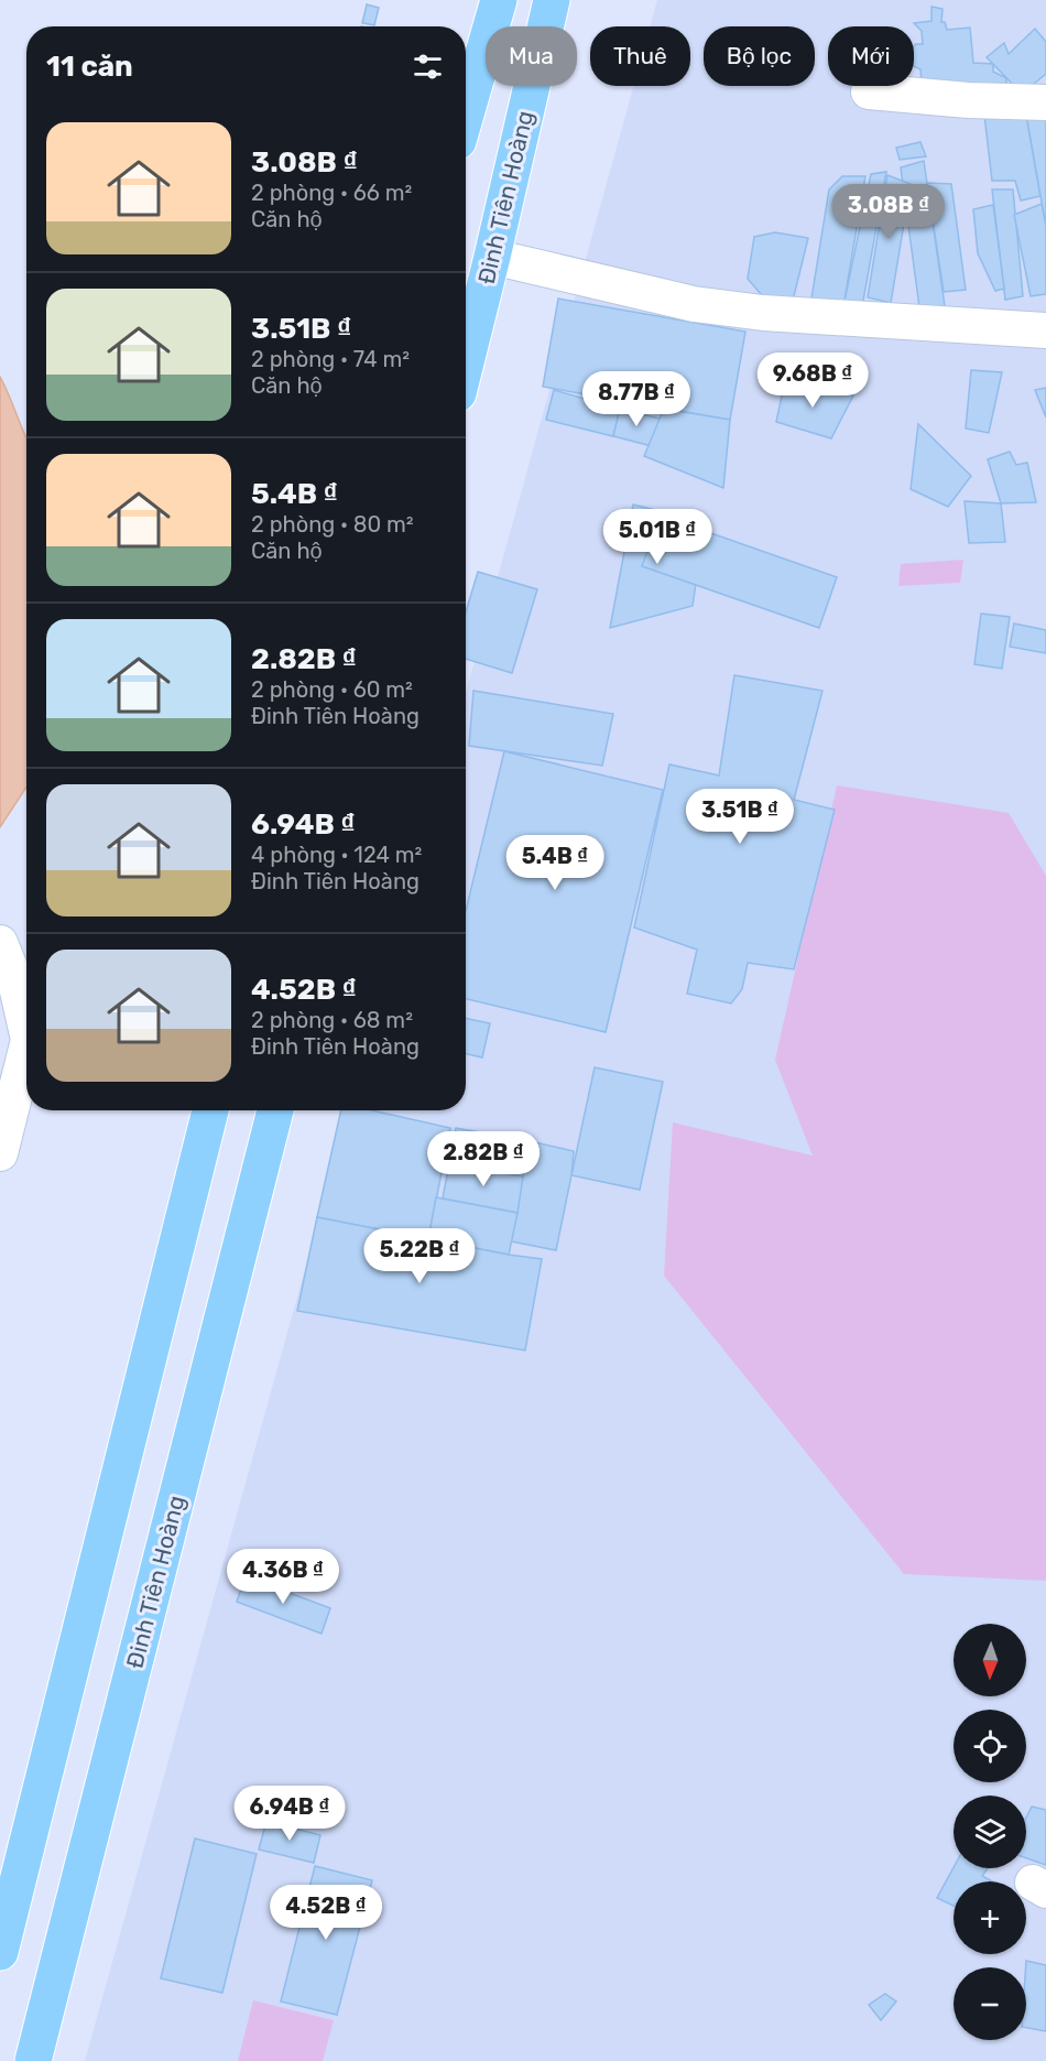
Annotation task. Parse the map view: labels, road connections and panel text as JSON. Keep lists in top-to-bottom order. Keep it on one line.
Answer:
{"streets":{"highway":["Đinh Tiên Hoàng"]},"north":"bottom","page":{"chip":["Mua","Thuê","Bộ lọc","Mới"],"heading":"11 căn","list":[{"name":"3.08B ₫","note":"2 phòng · 66 m² · Căn hộ"},{"name":"3.51B ₫","note":"2 phòng · 74 m² · Căn hộ"},{"name":"5.4B ₫","note":"2 phòng · 80 m² · Căn hộ"},{"name":"2.82B ₫","note":"2 phòng · 60 m² · Đinh Tiên Hoàng"},{"name":"6.94B ₫","note":"4 phòng · 124 m² · Đinh Tiên Hoàng"},{"name":"4.52B ₫","note":"2 phòng · 68 m² · Đinh Tiên Hoàng"}],"price":["3.08B ₫","9.68B ₫","8.77B ₫","5.01B ₫","3.51B ₫","5.4B ₫","2.82B ₫","5.22B ₫","4.36B ₫","6.94B ₫","4.52B ₫"],"map_buttons":["+","−"]}}
